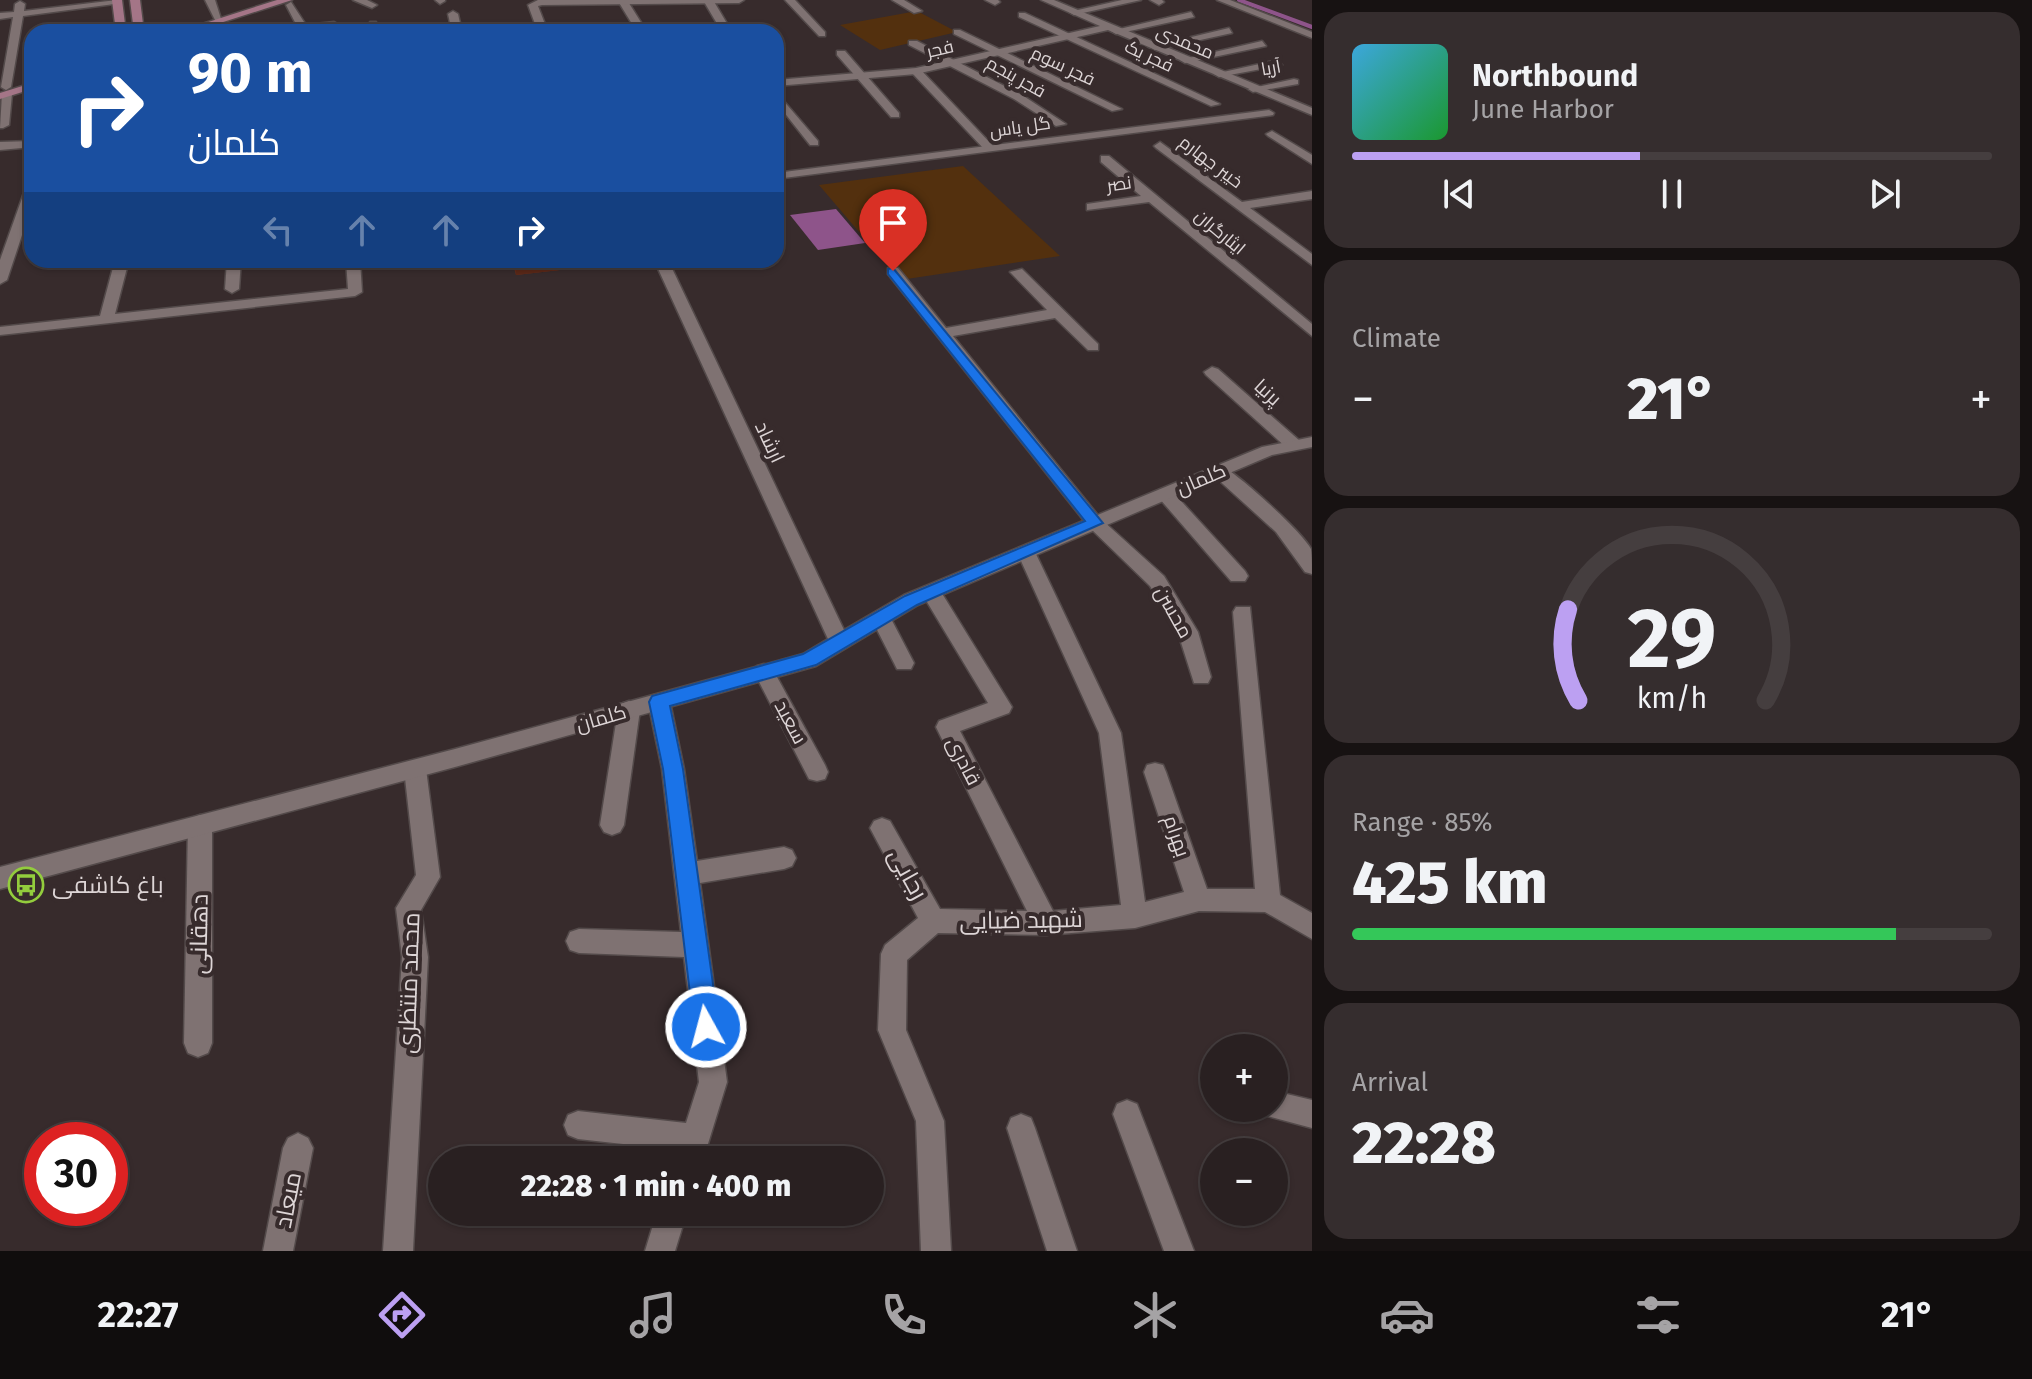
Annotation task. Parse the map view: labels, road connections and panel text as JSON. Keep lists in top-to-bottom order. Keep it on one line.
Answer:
{"streets":{"street":["محمدی","فجر","فجر یک","فجر سوم","آریا","فجر پنجم","گل یاس","خیبر چهارم","نصر","ایثارگران","پرنیا","ارشاد","کلمان","محسن","سعید","قادری","بهرام","رجایی","شهید ضیایی","دهقانی","محمد منتظری","میعاد"]},"crossings":[["محمدی","فجر"],["محمدی","آریا"],["فجر","فجر یک"],["فجر","فجر سوم"],["فجر","فجر پنجم"],["نصر","ایثارگران"],["پرنیا","کلمان"],["ارشاد","کلمان"],["کلمان","محسن"],["کلمان","سعید"],["کلمان","قادری"],["کلمان","دهقانی"],["کلمان","محمد منتظری"],["قادری","شهید ضیایی"],["بهرام","شهید ضیایی"],["رجایی","شهید ضیایی"]],"places":{"bus stop":["باغ کاشفی"]},"page":{"turn":["90 m","کلمان"],"song":["Northbound","June Harbor"],"tile":["Climate",["Range · 85%","425 km"],["Arrival","22:28"]],"heat":["−","21°","+"],"map_buttons":["+","−"],"limit":"30","trip":"22:28 · 1 min · 400 m","tabs":["22:27","21°"],"gauge":["29","km/h"]}}
